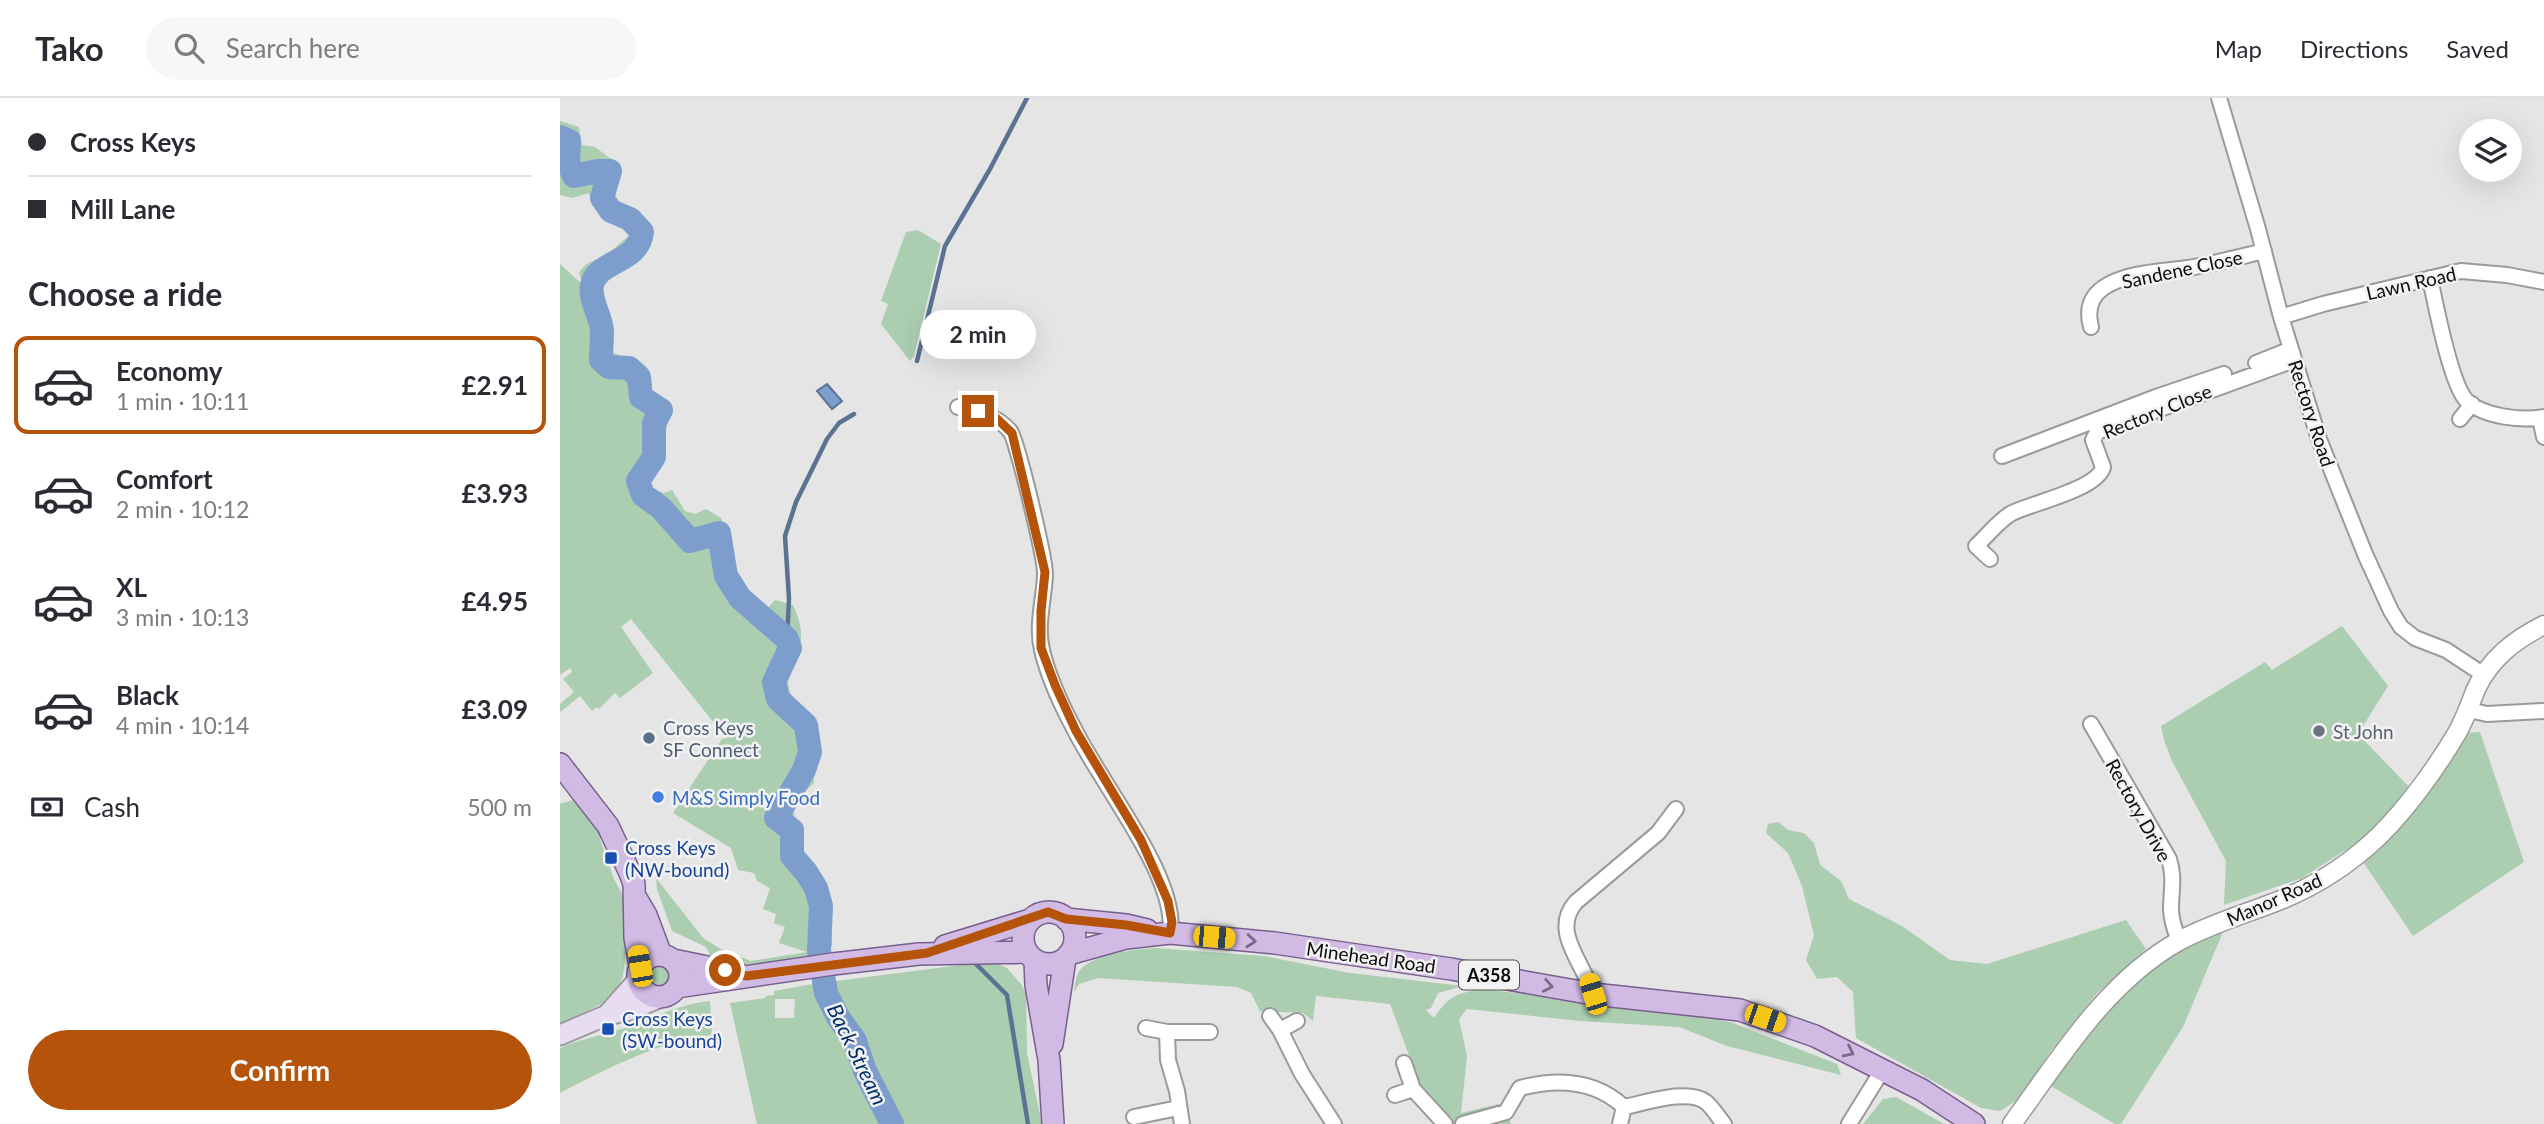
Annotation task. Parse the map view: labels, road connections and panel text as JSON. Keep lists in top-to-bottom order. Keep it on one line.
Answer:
{"streets":{"main road":["Minehead Road","A358"],"street":["Sandene Close","Lawn Road","Rectory Close","Rectory Road","Rectory Drive","Manor Road"]},"crossings":[["Sandene Close","Rectory Road"],["Lawn Road","Rectory Road"],["Rectory Close","Rectory Road"],["Rectory Road","Manor Road"],["Rectory Drive","Manor Road"],["Minehead Road","A358"]],"one_way":["Minehead Road"],"water":["Back Stream"],"places":{"other":["St John","Cross Keys SF Connect","M&S Simply Food"],"transit":["Cross Keys (NW-bound)","Cross Keys (SW-bound)"]},"page":{"header":"Tako","search":"Search here","nav":["Map","Directions","Saved"],"banner":["Cross Keys","Mill Lane"],"heading":"Choose a ride","bubble":"2 min","list":[{"name":"Economy","note":"1 min · 10:11","value":"£2.91"},{"name":"Comfort","note":"2 min · 10:12","value":"£3.93"},{"name":"XL","note":"3 min · 10:13","value":"£4.95"},{"name":"Black","note":"4 min · 10:14","value":"£3.09"}],"pay":["Cash","500 m"],"buttons":"Confirm"}}
